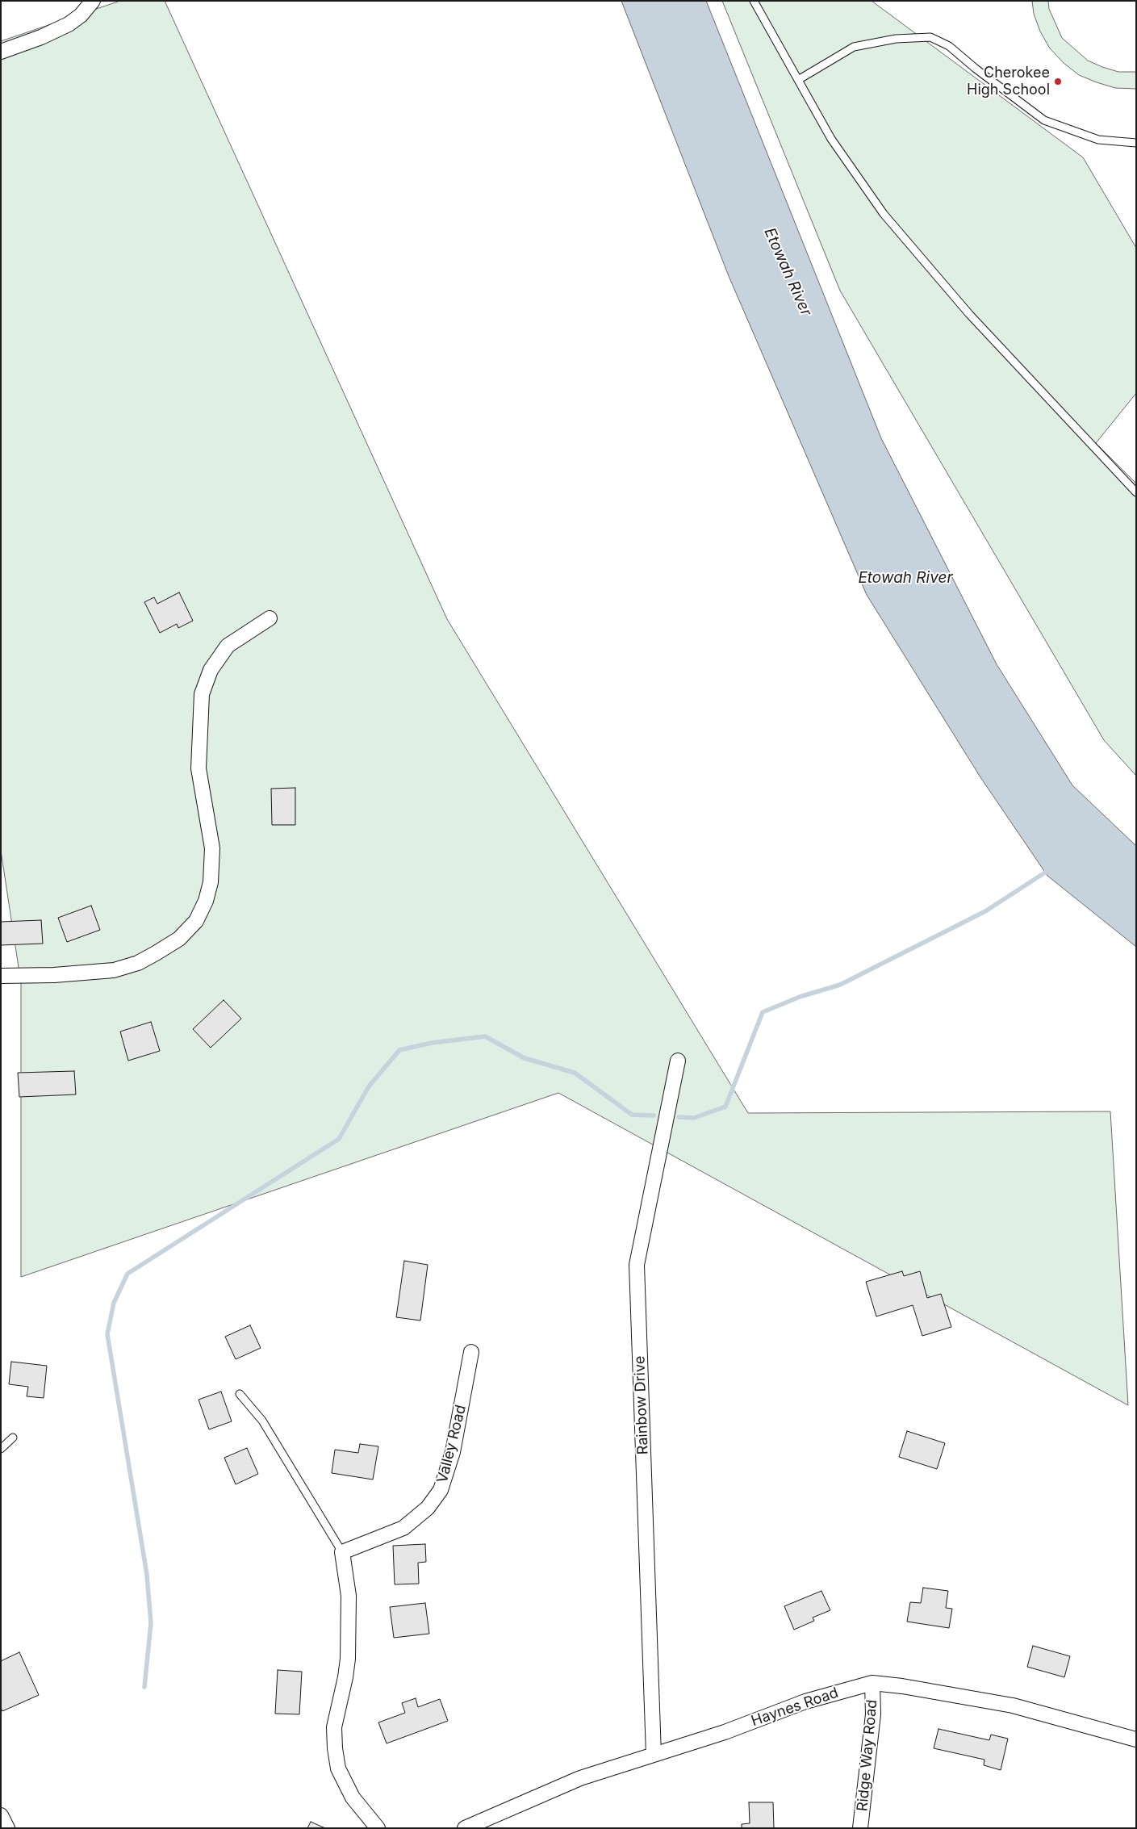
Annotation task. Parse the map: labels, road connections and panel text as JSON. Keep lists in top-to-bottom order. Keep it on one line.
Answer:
{"streets":{"street":["Rainbow Drive","Valley Road","Haynes Road","Ridge Way Road"]},"crossings":[["Rainbow Drive","Haynes Road"],["Haynes Road","Ridge Way Road"]],"water":["Etowah River"],"places":["Cherokee High School"]}
